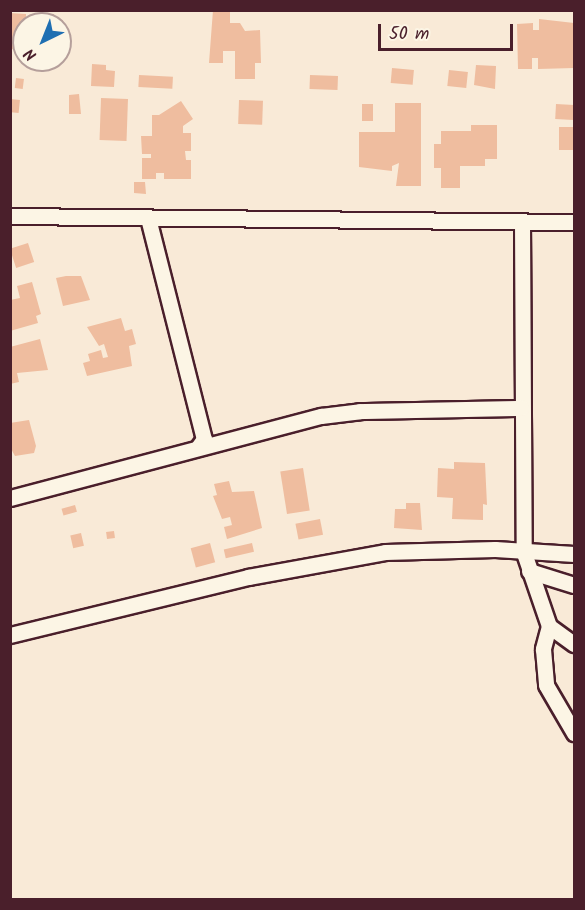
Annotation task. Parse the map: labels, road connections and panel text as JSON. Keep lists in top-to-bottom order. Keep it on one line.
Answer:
{"scale_bar":"50 m","north":"bottom left"}
